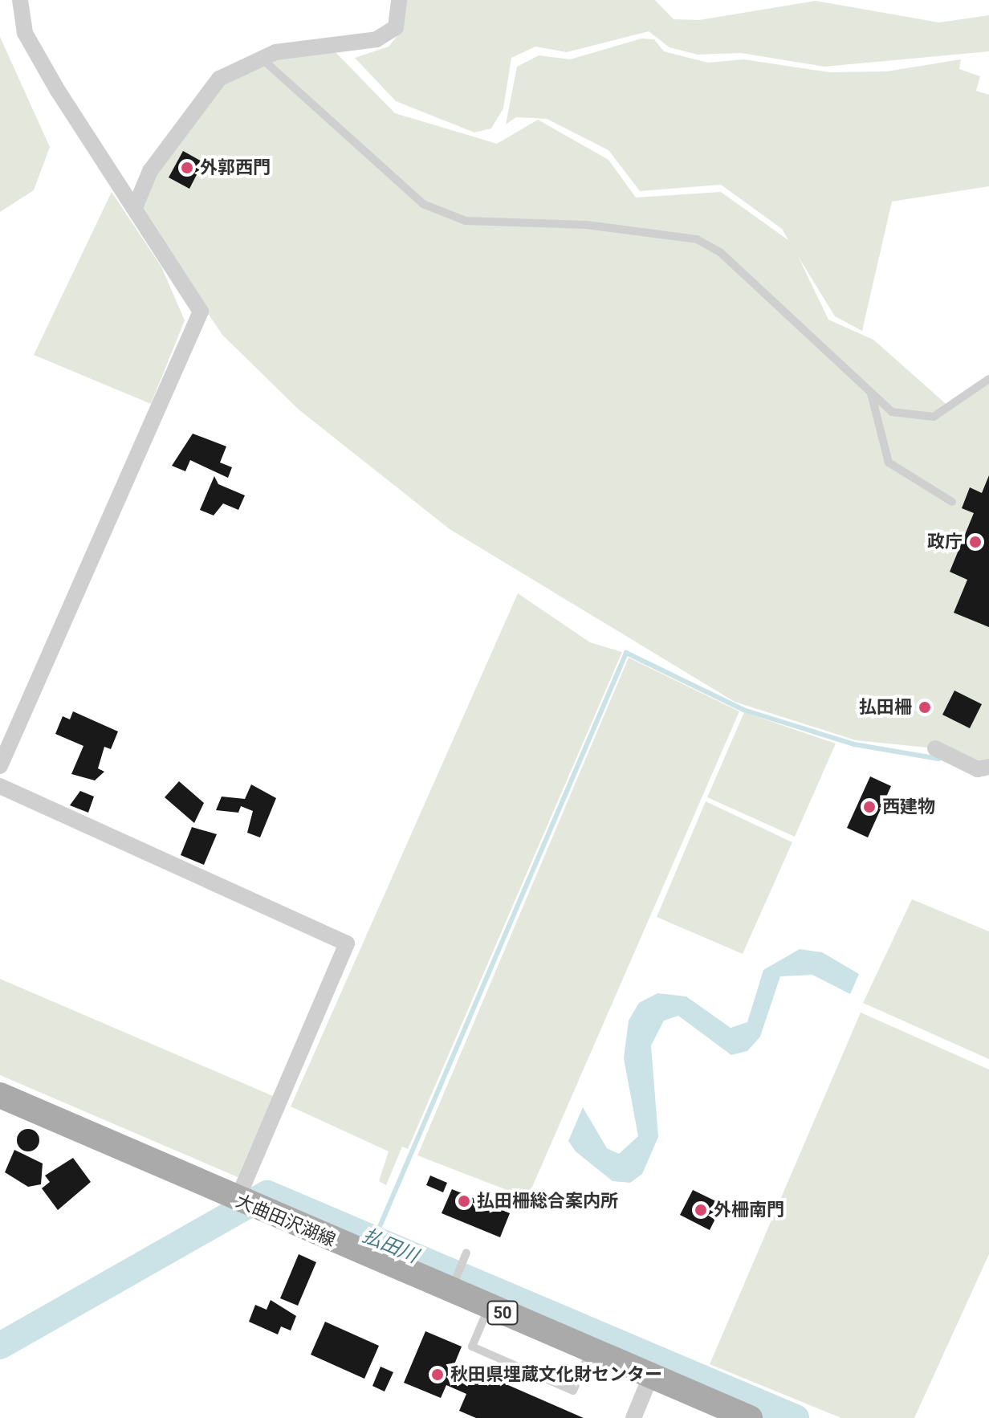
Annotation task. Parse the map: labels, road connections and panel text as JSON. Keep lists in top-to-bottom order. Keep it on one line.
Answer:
{"streets":{"main road":["大曲田沢湖線","50"]},"water":["払田川"],"places":["外郭西門","政庁","払田柵","西建物","払田柵総合案内所","外柵南門","秋田県埋蔵文化財センター"]}
